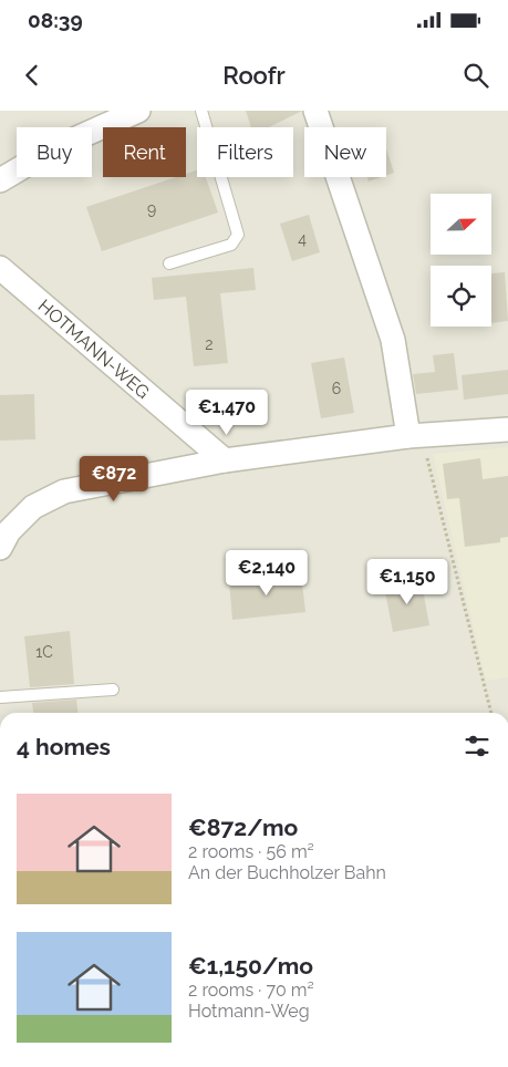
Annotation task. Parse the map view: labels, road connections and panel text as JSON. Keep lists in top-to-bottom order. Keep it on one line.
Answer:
{"streets":{"street":["HOTMANN-WEG"]},"house_numbers":["9","4","2","6","1C"],"north":"right","page":{"status":"08:39","header":"Roofr","chip":["Buy","Rent","Filters","New"],"price":["€1,470","€872","€2,140","€1,150"],"heading":"4 homes","list":[{"name":"€872/mo","note":"2 rooms · 56 m² · An der Buchholzer Bahn"},{"name":"€1,150/mo","note":"2 rooms · 70 m² · Hotmann-Weg"}]}}
